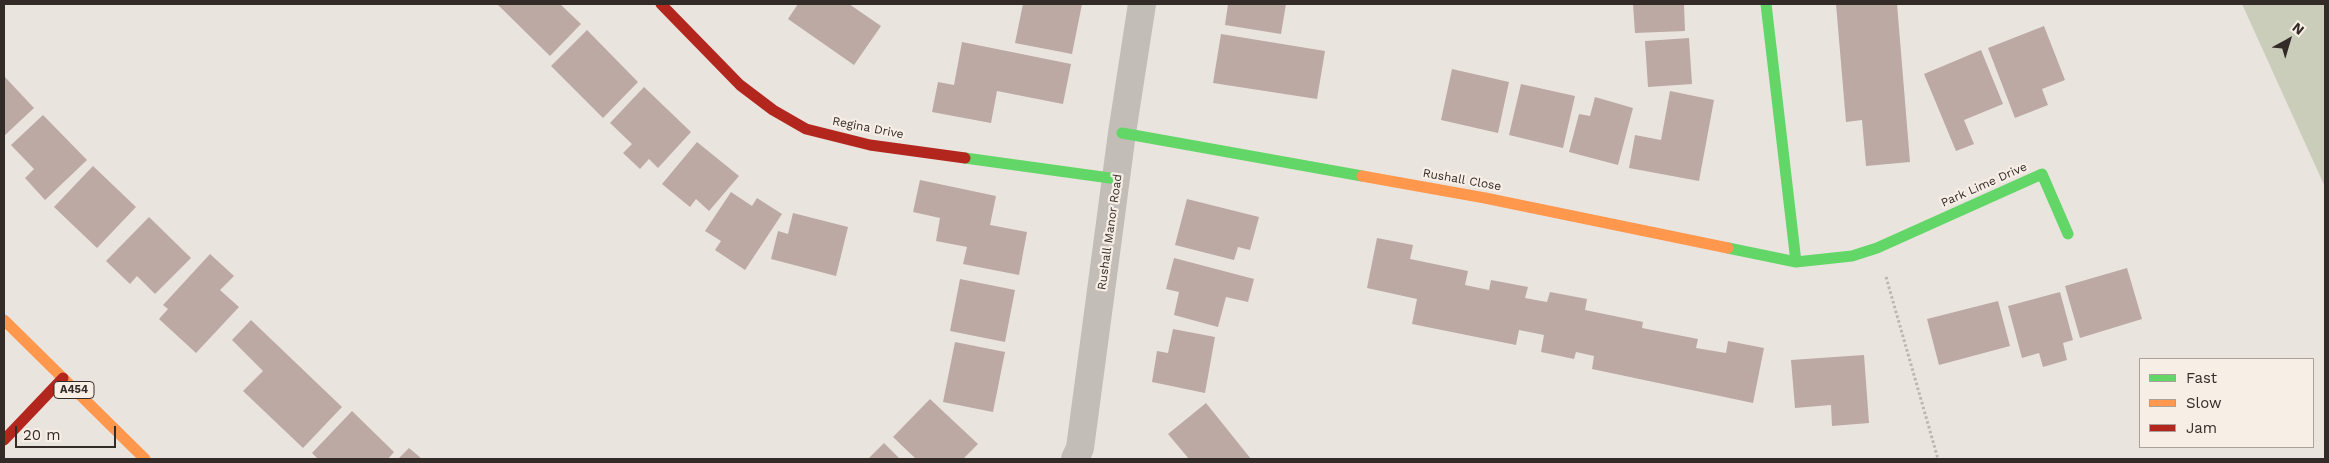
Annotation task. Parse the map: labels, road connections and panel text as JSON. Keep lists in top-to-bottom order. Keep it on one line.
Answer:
{"streets":{"street":["Regina Drive","Rushall Close","Park Lime Drive","Rushall Manor Road","A454"]},"crossings":[["Regina Drive","Rushall Manor Road"],["Rushall Close","Park Lime Drive"],["Rushall Close","Rushall Manor Road"]],"legend":["Fast","Slow","Jam"],"scale_bar":"20 m","north":"top right"}
